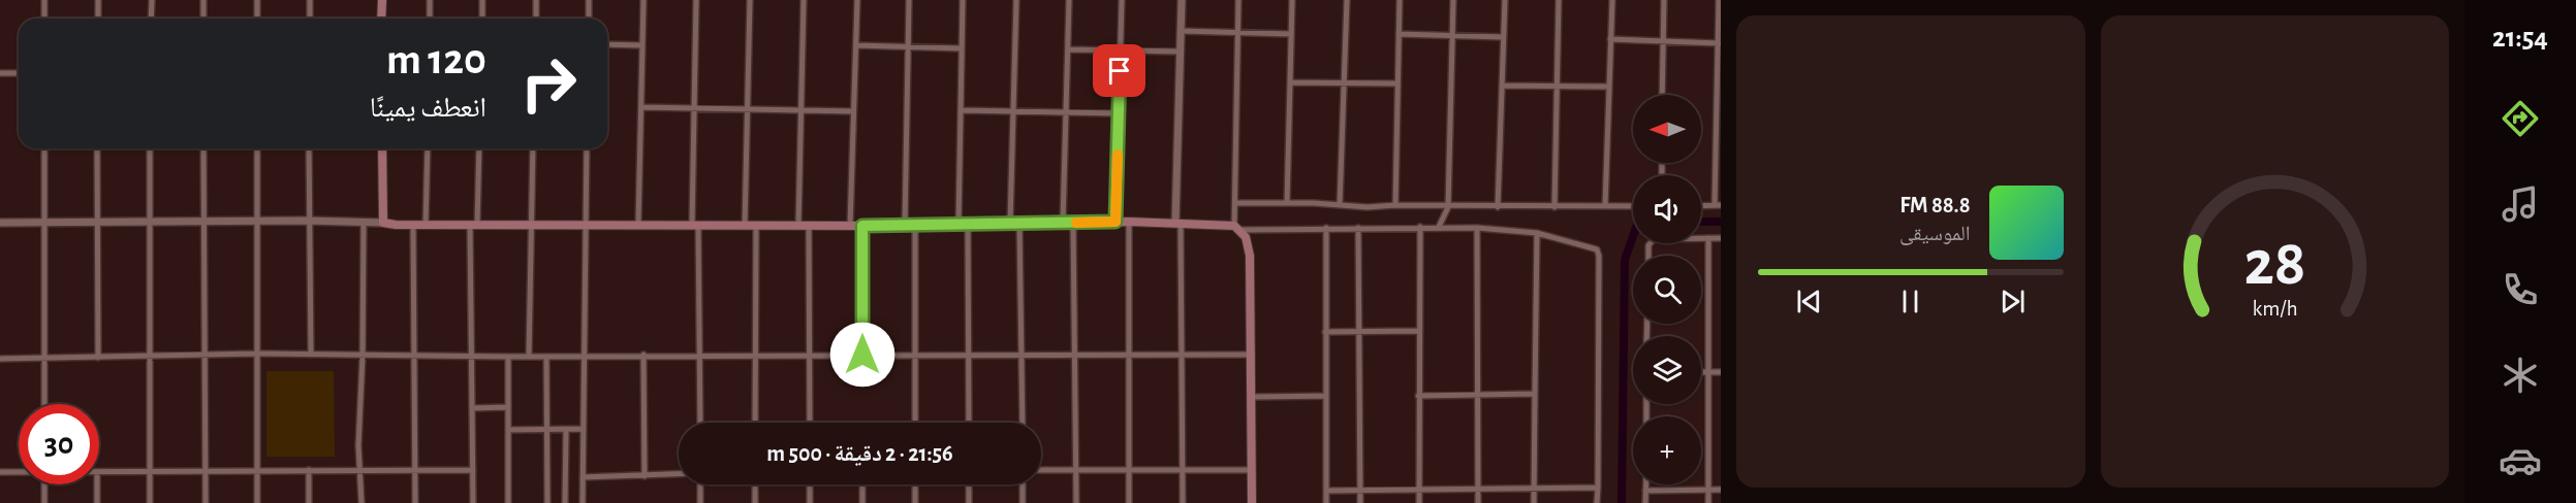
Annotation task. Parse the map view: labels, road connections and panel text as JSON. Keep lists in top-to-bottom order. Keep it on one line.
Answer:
{"north":"left","page":{"tabs":"21:54","turn":["120 m","انعطف يمينًا"],"map_buttons":"+","song":["88.8 FM","الموسيقى"],"limit":"30","trip":"21:56 · 2 دقيقة · 500 m","gauge":["28","km/h"]}}
